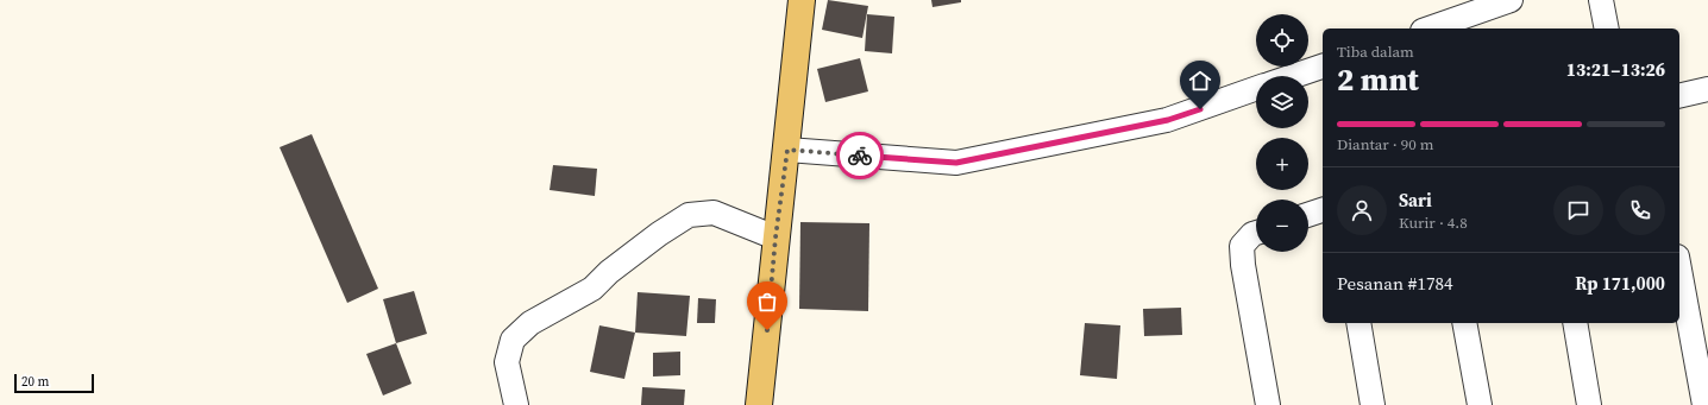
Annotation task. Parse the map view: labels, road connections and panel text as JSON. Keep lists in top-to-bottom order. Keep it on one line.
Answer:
{"scale_bar":"20 m","page":{"map_buttons":["+","−"],"heading":["2 mnt","Tiba dalam","13:21–13:26"],"panel":["Sari","Kurir · 4.8","Pesanan #1784","Rp 171,000"],"bar":"Diantar · 90 m","scale":"20 m"}}
